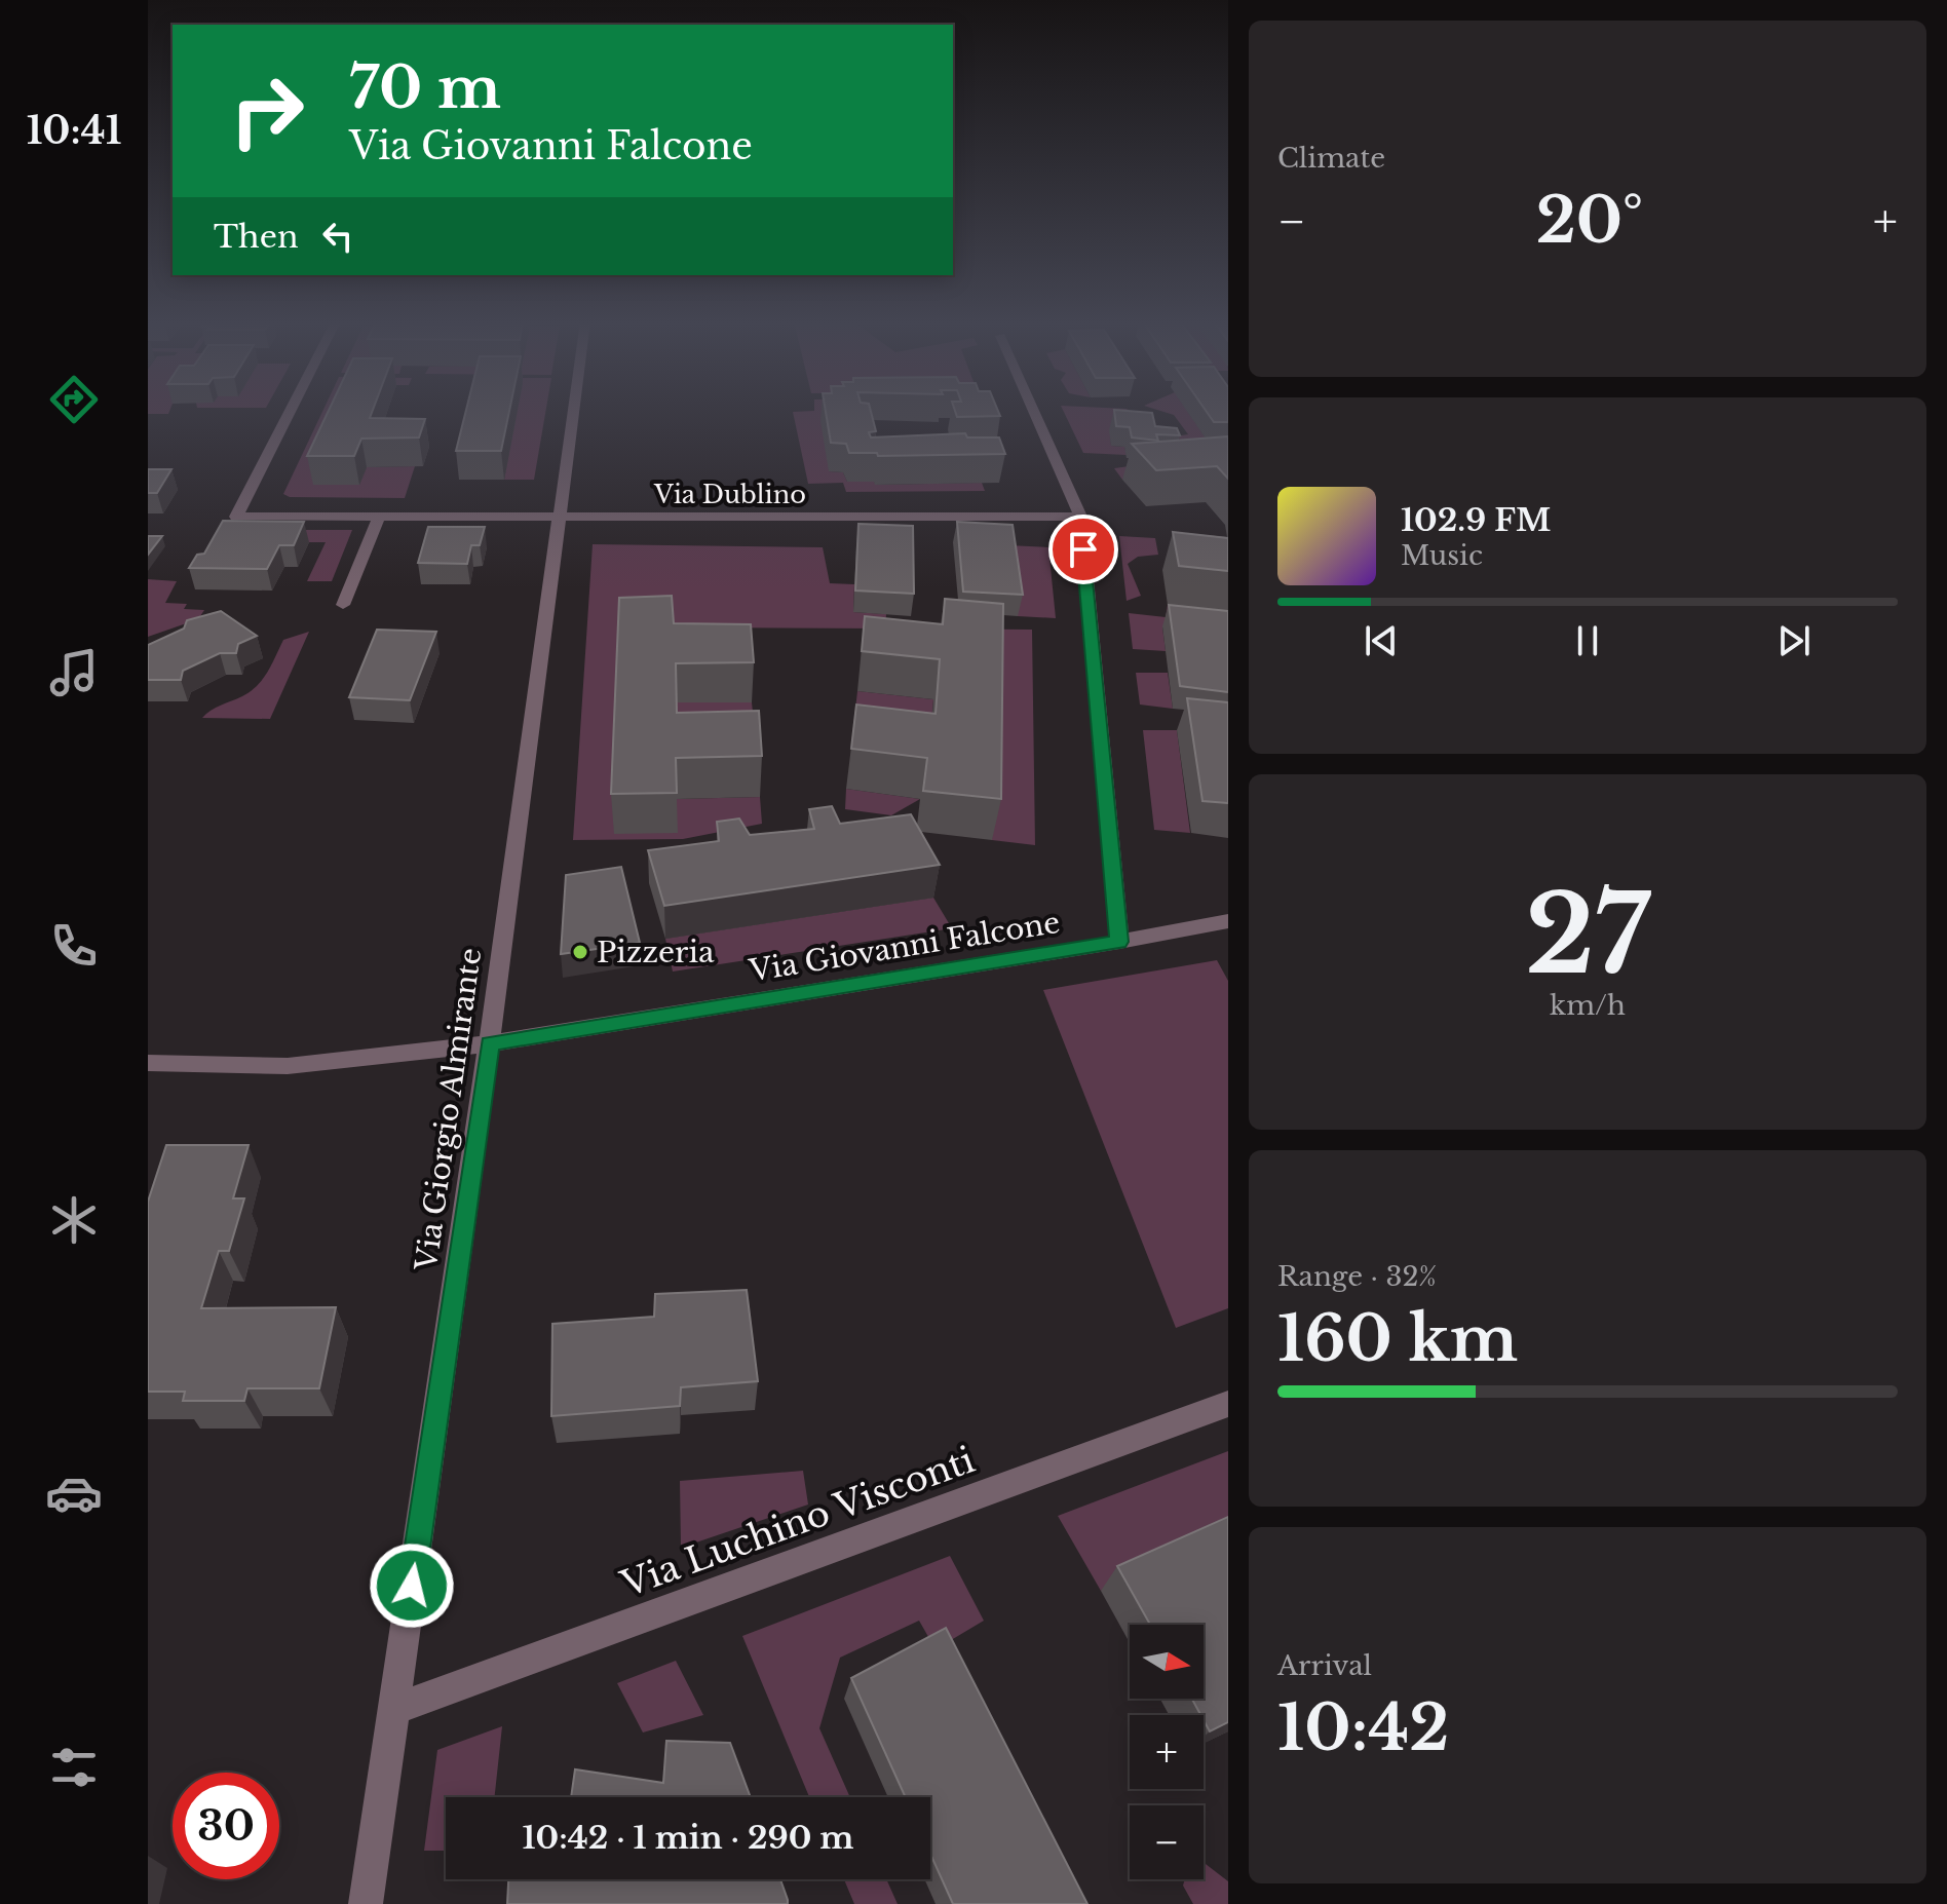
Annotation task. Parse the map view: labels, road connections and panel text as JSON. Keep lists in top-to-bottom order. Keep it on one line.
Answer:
{"streets":{"street":["Via Dublino","Via Giovanni Falcone","Via Giorgio Almirante","Via Luchino Visconti"]},"crossings":[["Via Dublino","Via Giorgio Almirante"],["Via Giovanni Falcone","Via Giorgio Almirante"],["Via Giorgio Almirante","Via Luchino Visconti"]],"places":["Pizzeria"],"north":"right","page":{"tabs":"10:41","tile":["Climate",["27","km/h"],["Range · 32%","160 km"],["Arrival","10:42"]],"turn":["70 m","Via Giovanni Falcone"],"heat":["−","20°","+"],"then":"Then","song":["102.9 FM","Music"],"map_buttons":["+","−"],"limit":"30","trip":"10:42 · 1 min · 290 m"}}
